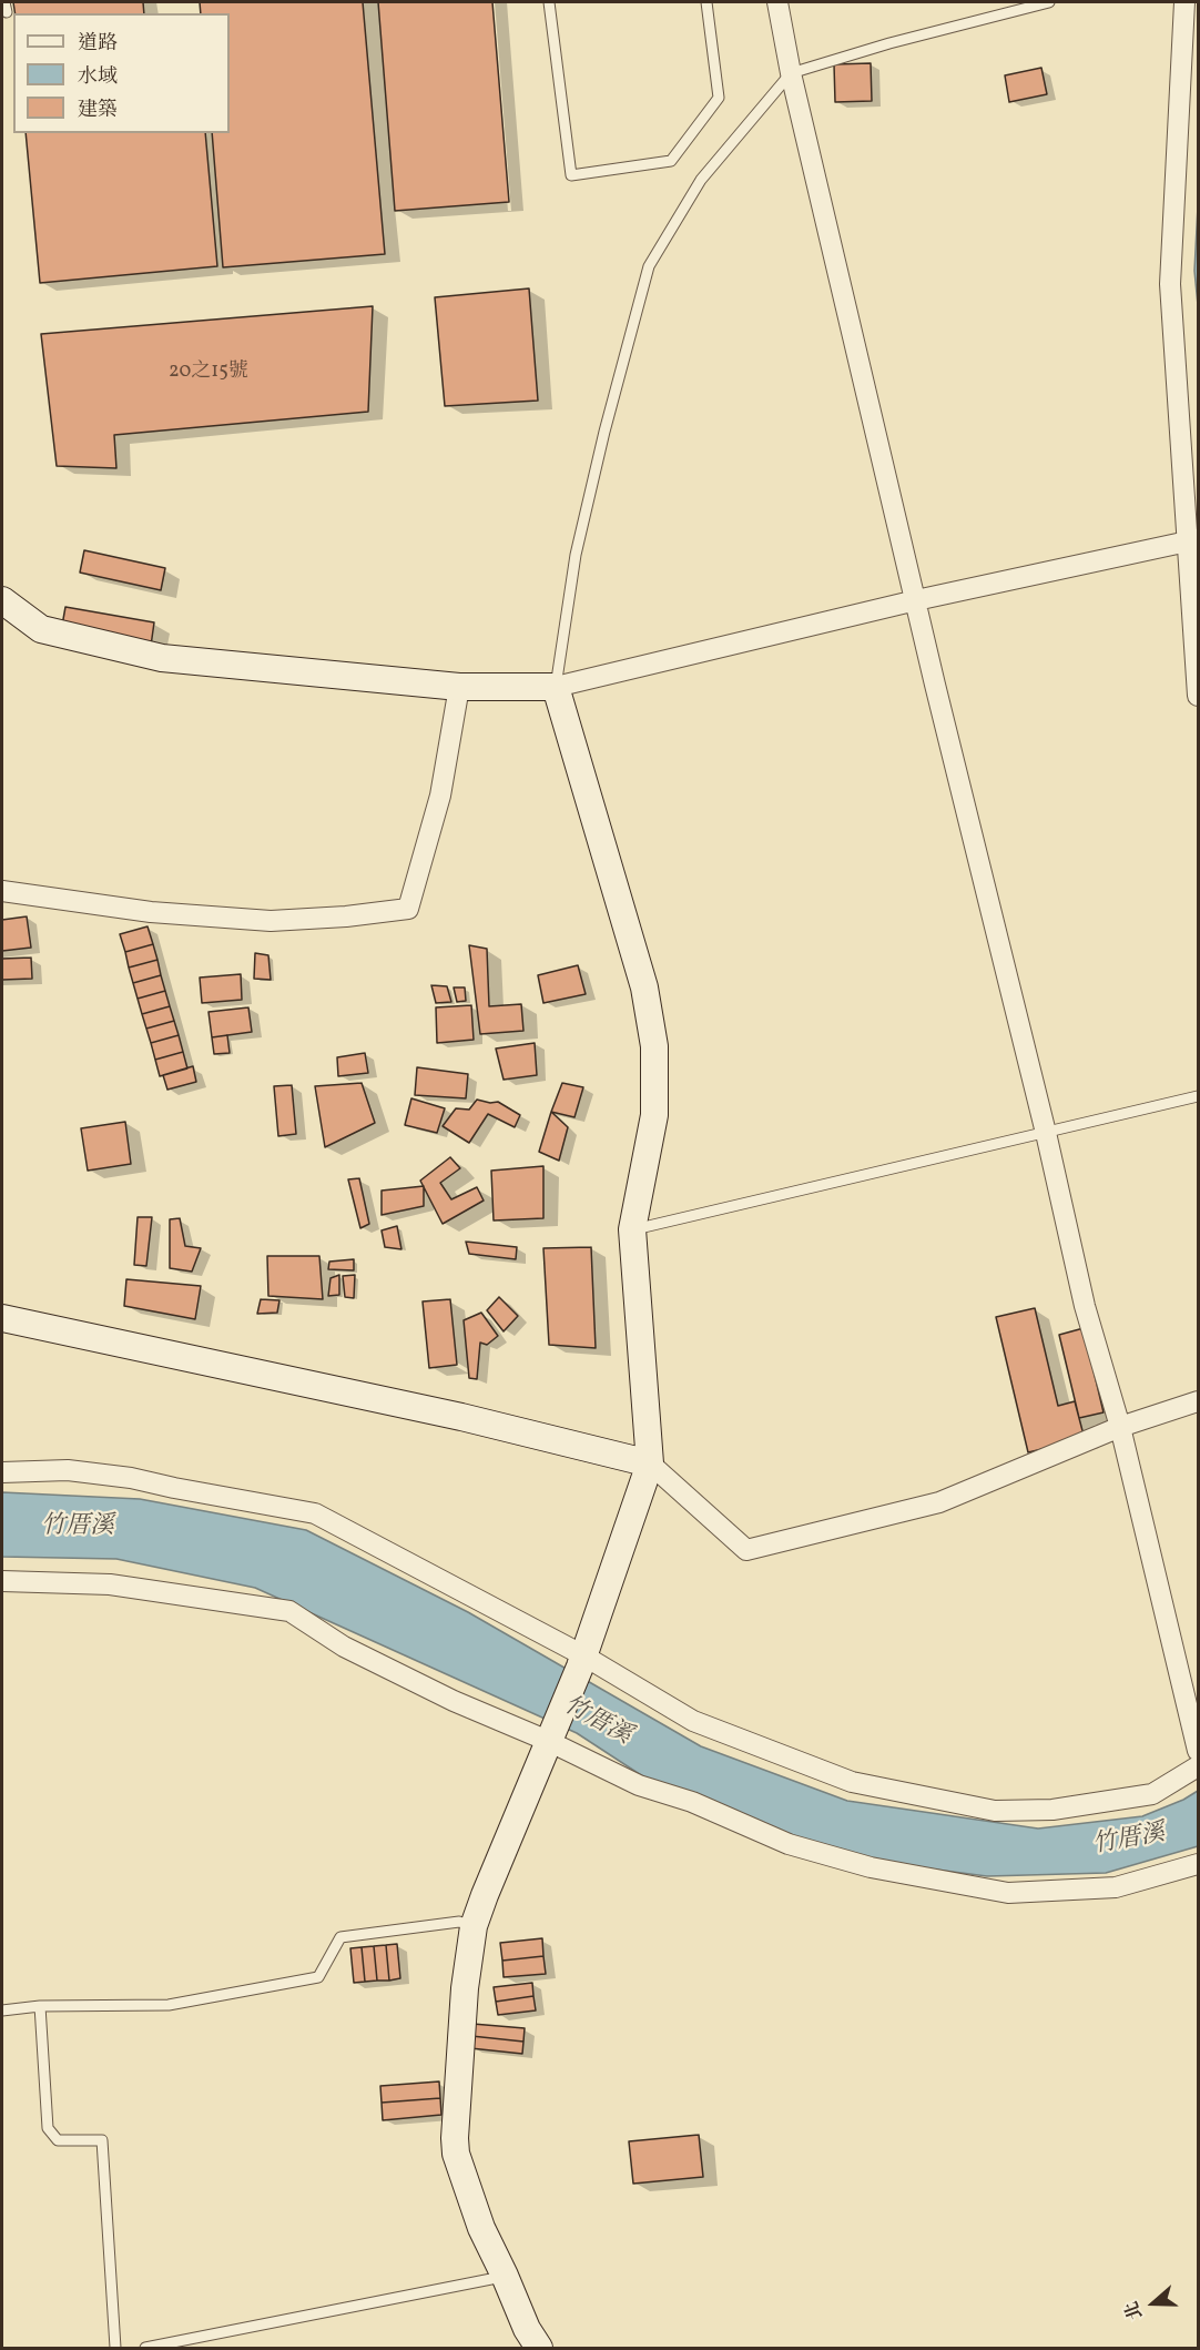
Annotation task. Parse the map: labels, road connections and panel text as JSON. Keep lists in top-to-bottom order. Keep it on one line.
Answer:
{"water":["竹厝溪"],"house_numbers":["20之15號"],"legend":["道路","水域","建築"],"north":"left"}
